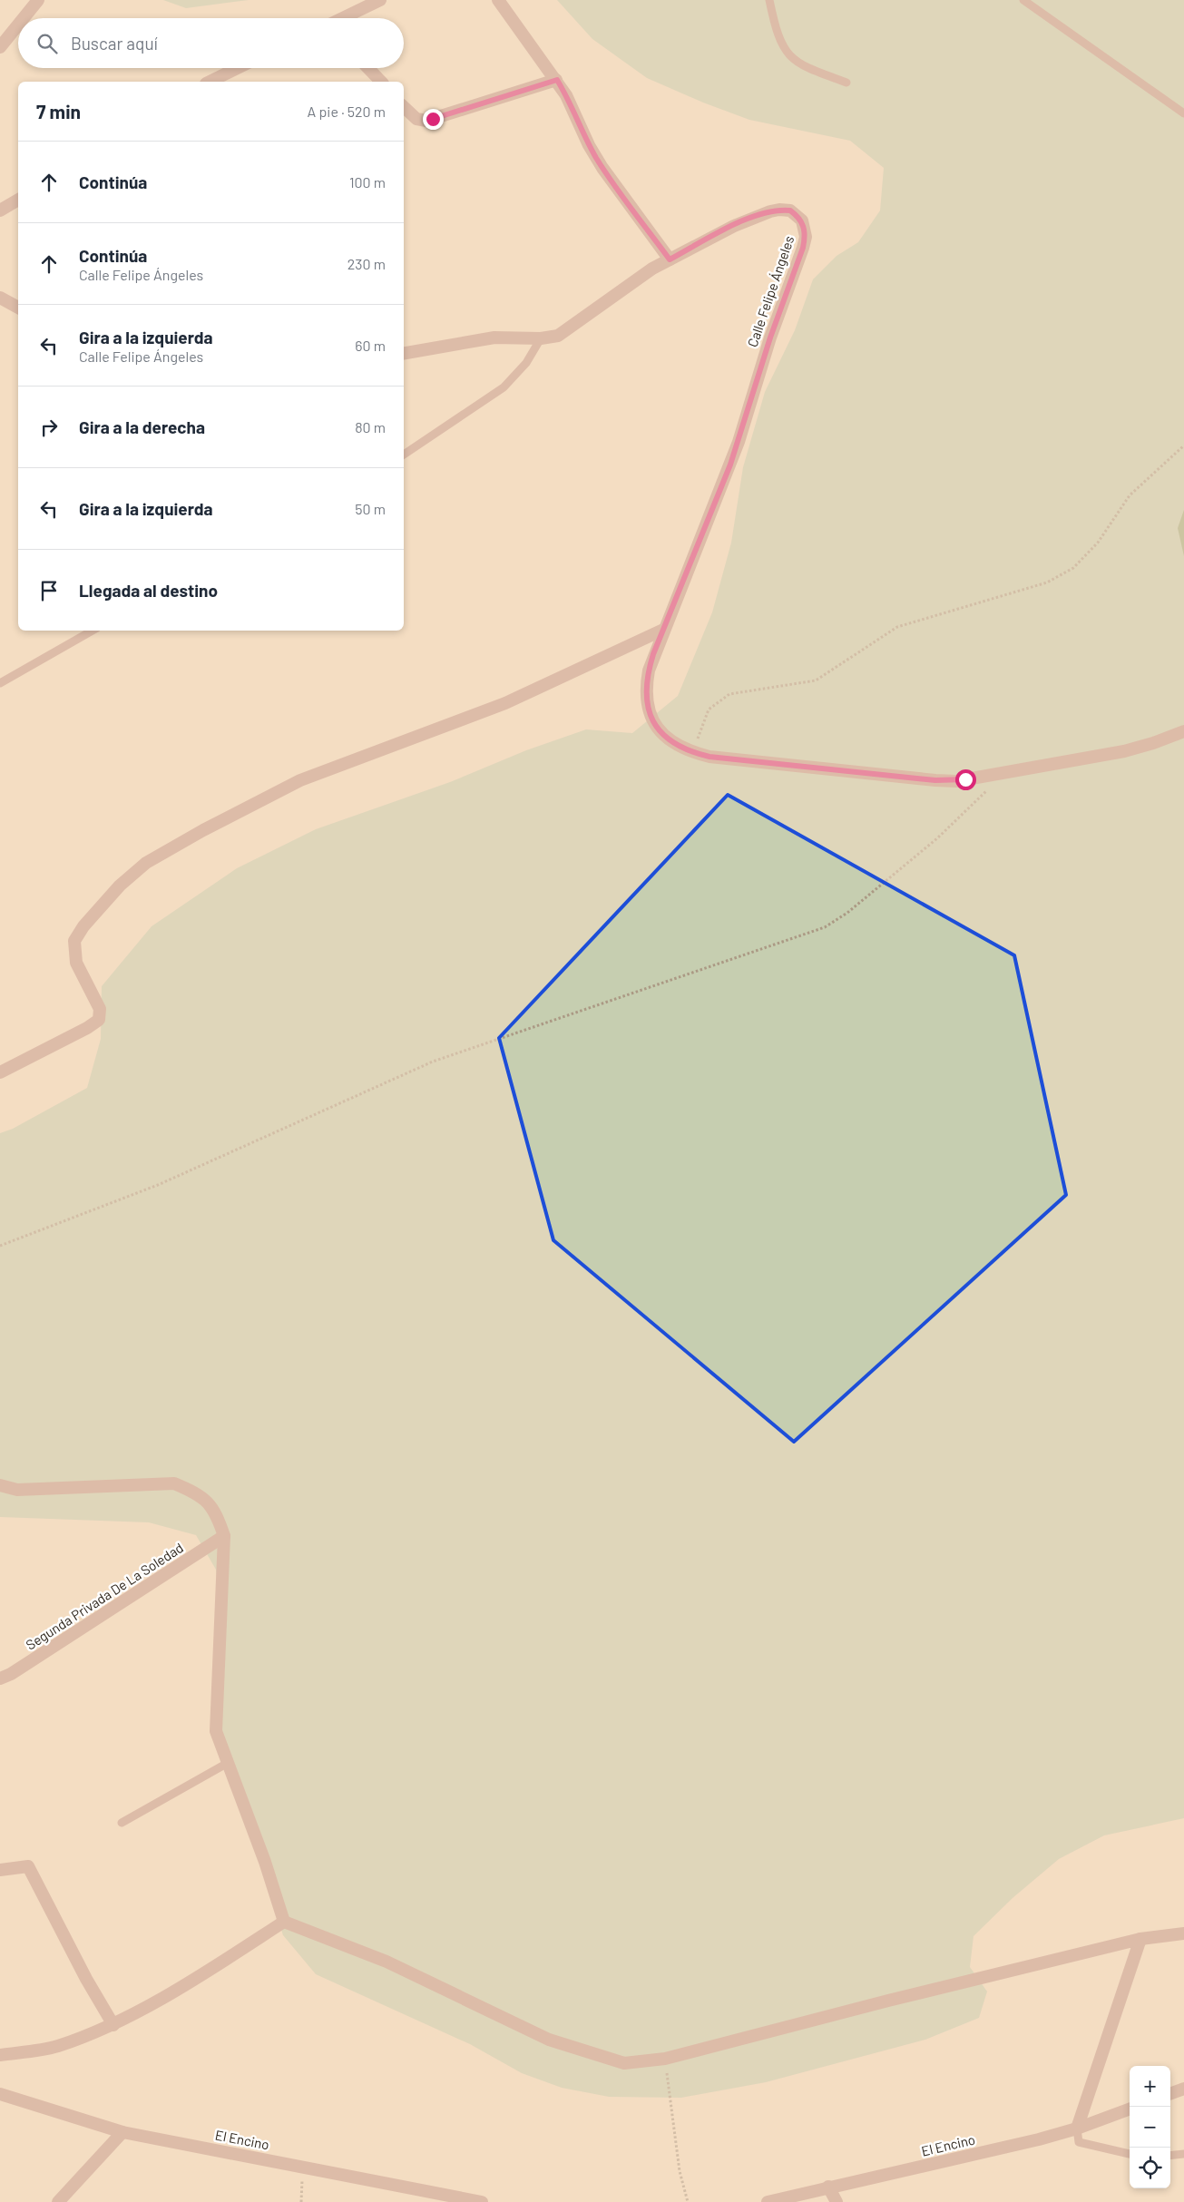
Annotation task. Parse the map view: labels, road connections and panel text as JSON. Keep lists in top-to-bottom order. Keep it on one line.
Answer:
{"streets":{"street":["Calle Felipe Ángeles","Segunda Privada De La Soledad","El Encino"]},"page":{"search":"Buscar aquí","heading":["7 min","A pie · 520 m"],"list":[["Continúa","100 m"],["Continúa","Calle Felipe Ángeles","230 m"],["Gira a la izquierda","Calle Felipe Ángeles","60 m"],["Gira a la derecha","80 m"],["Gira a la izquierda","50 m"],"Llegada al destino"],"map_buttons":["+","−"]}}
